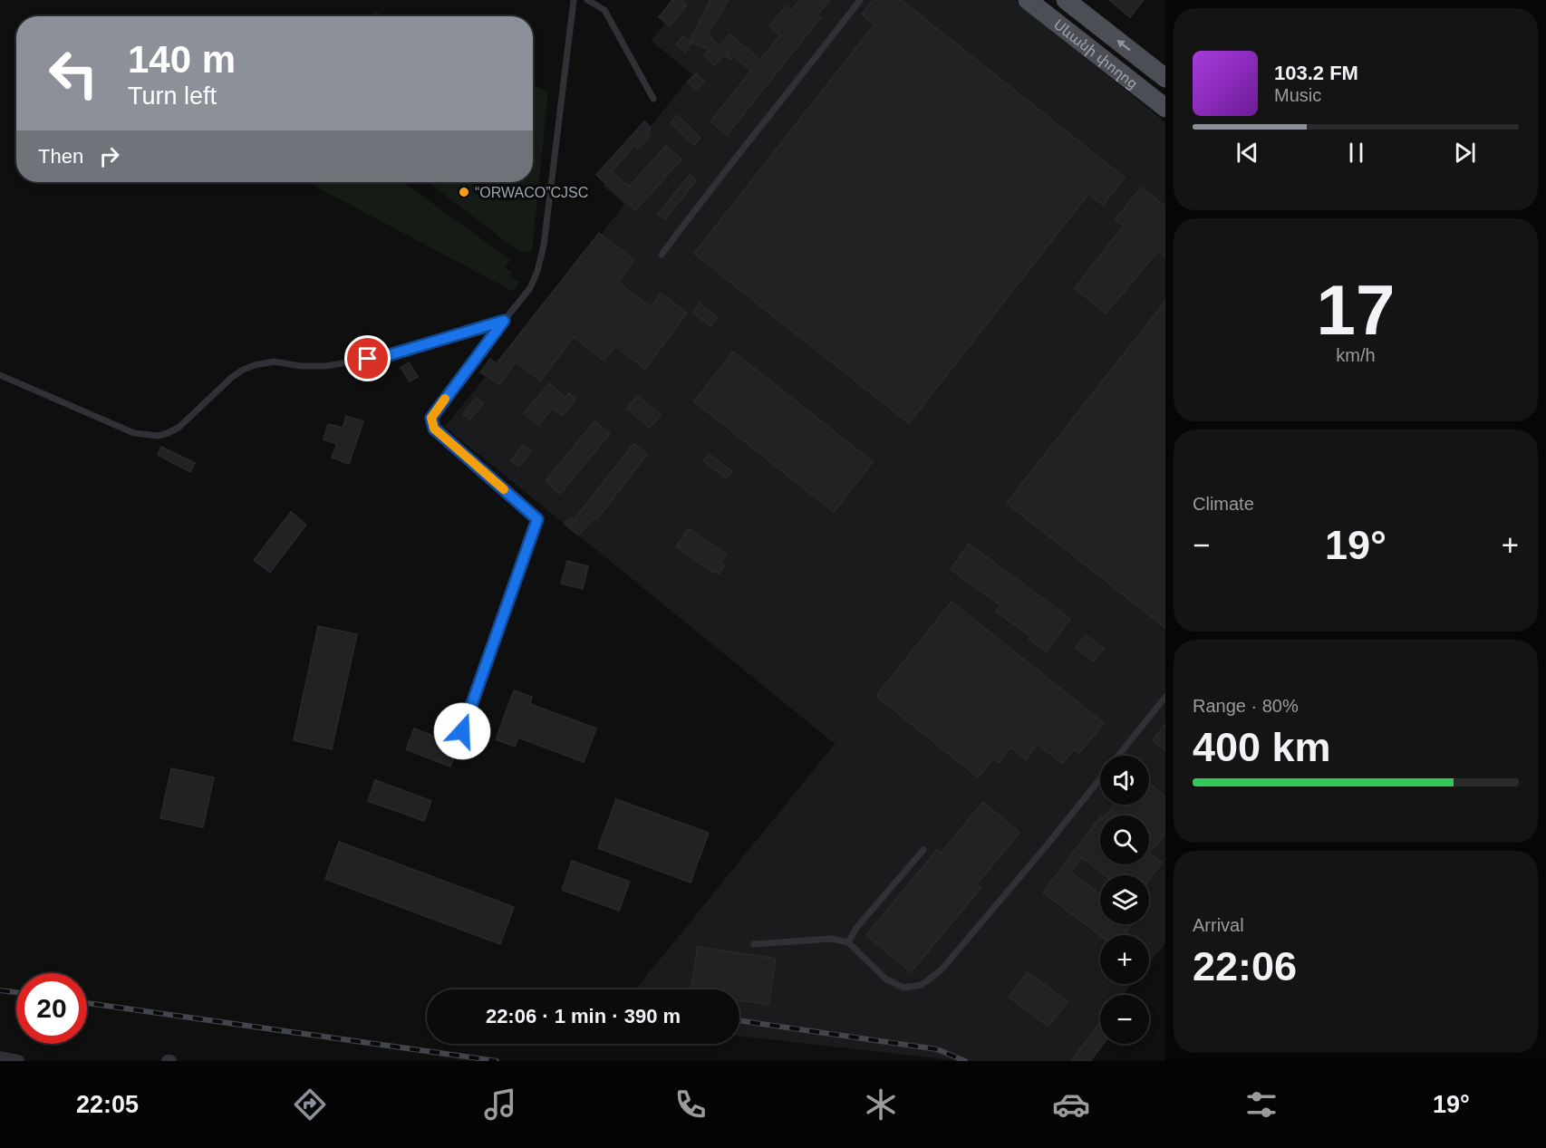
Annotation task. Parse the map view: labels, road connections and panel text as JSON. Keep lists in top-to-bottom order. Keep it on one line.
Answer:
{"streets":{"main road":["Սևանի փողոց"]},"places":["“ORWACO”CJSC"],"page":{"turn":["140 m","Turn left"],"song":["103.2 FM","Music"],"then":"Then","tile":[["17","km/h"],"Climate",["Range · 80%","400 km"],["Arrival","22:06"]],"heat":["−","19°","+"],"map_buttons":["+","−"],"limit":"20","trip":"22:06 · 1 min · 390 m","tabs":["22:05","19°"]}}
